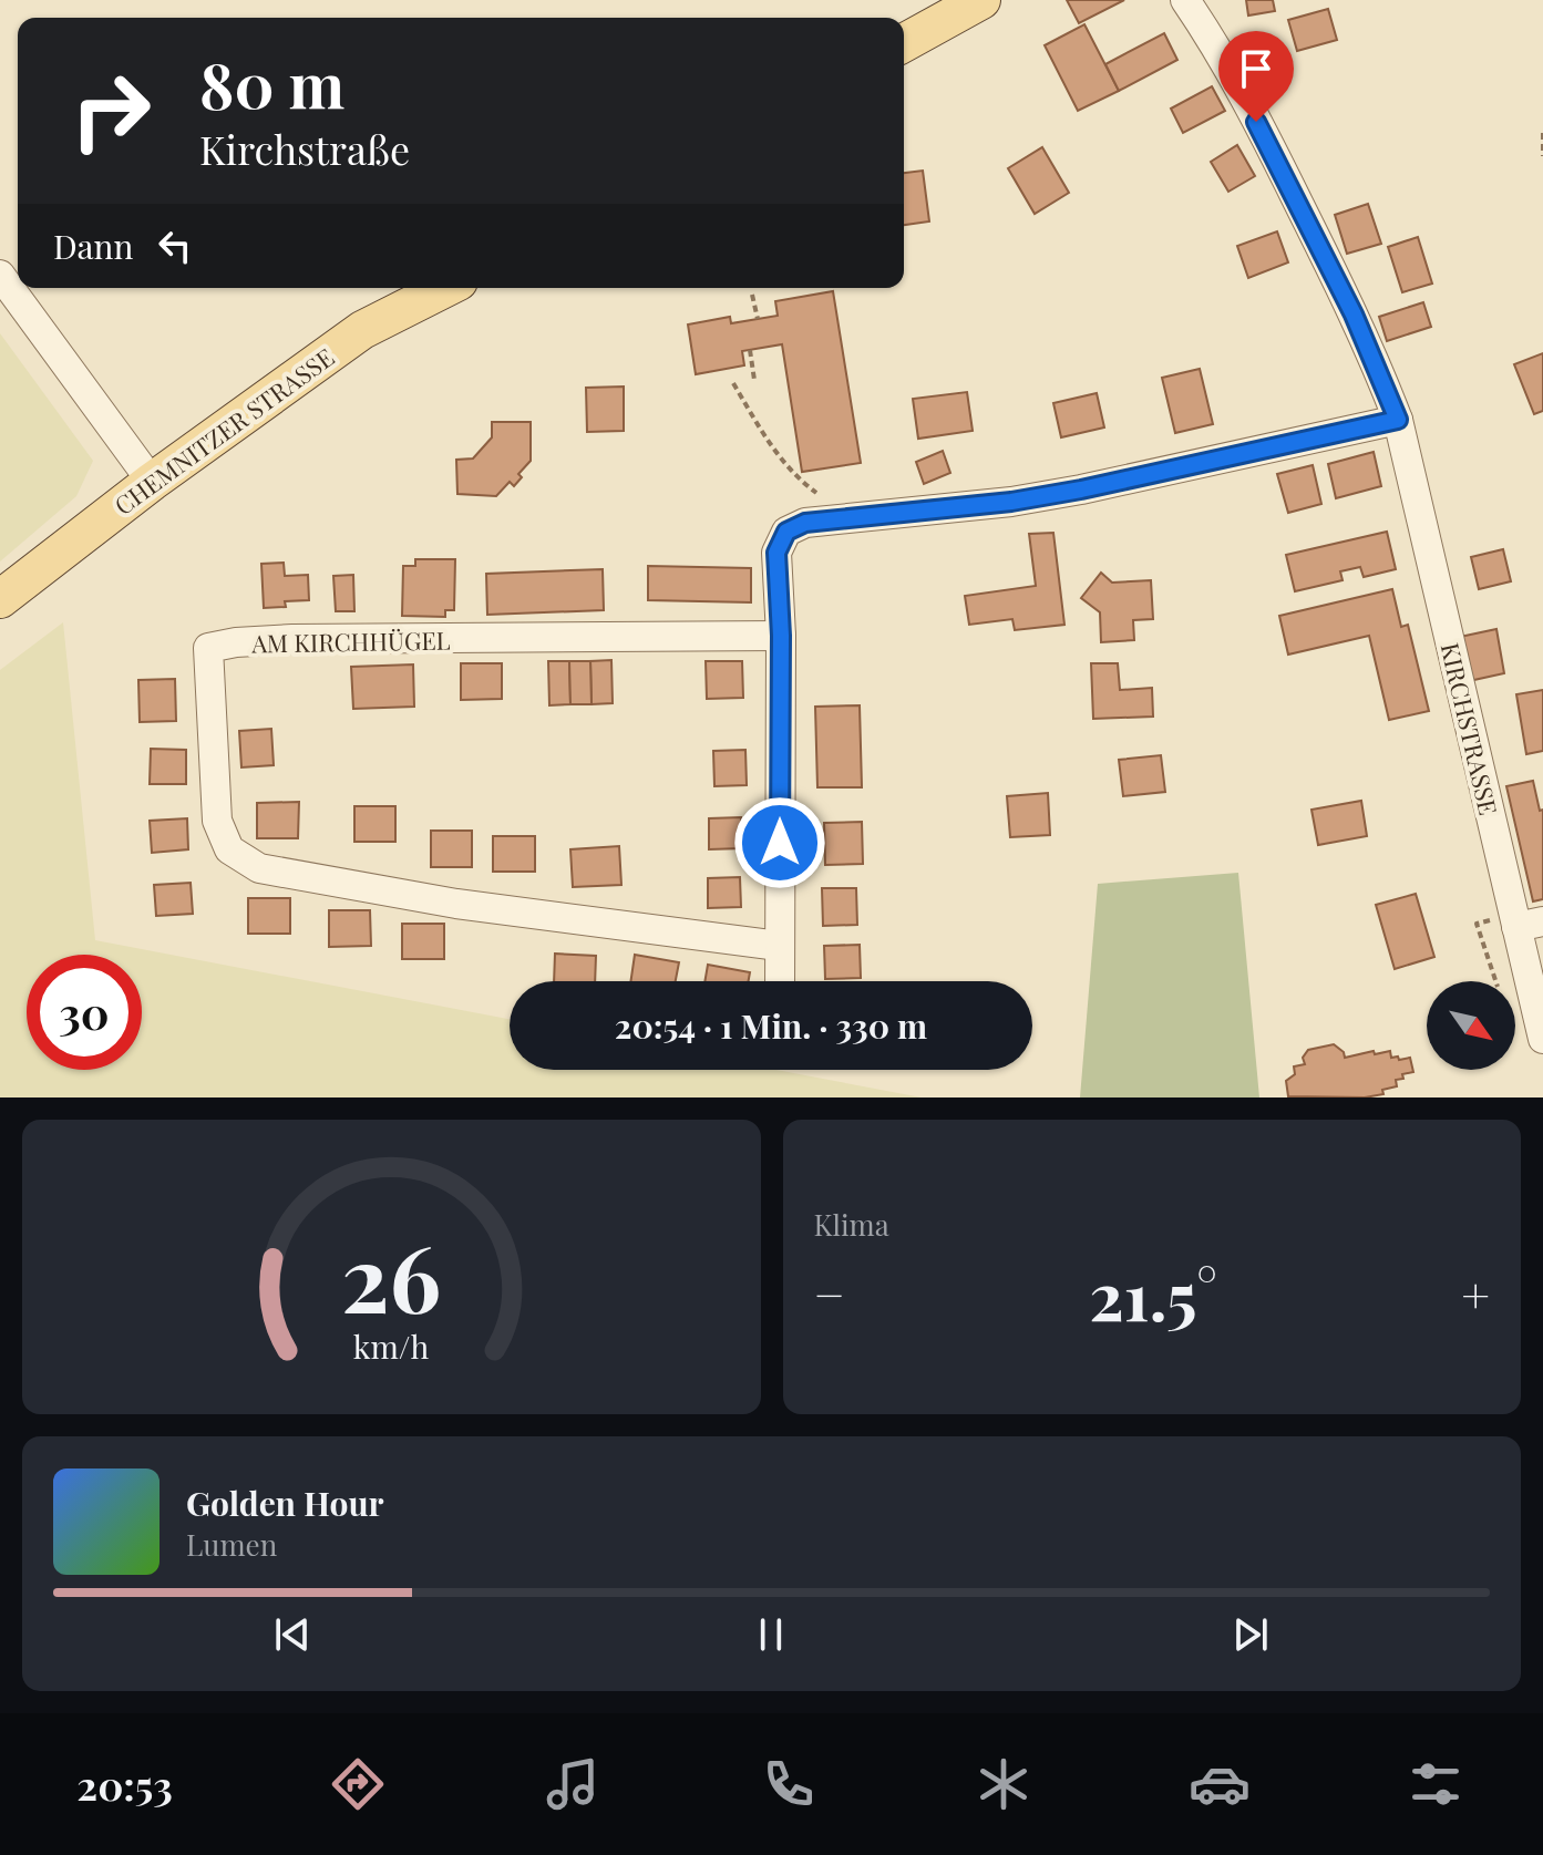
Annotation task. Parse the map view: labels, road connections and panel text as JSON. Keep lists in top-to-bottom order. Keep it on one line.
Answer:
{"streets":{"main road":["CHEMNITZER STRASSE"],"street":["AM KIRCHHÜGEL","KIRCHSTRASSE"]},"north":"bottom right","page":{"turn":["80 m","Kirchstraße"],"then":"Dann","limit":"30","trip":"20:54 · 1 Min. · 330 m","tile":"Klima","heat":["−","21.5°","+"],"song":["Golden Hour","Lumen"],"tabs":"20:53","gauge":["26","km/h"]}}
